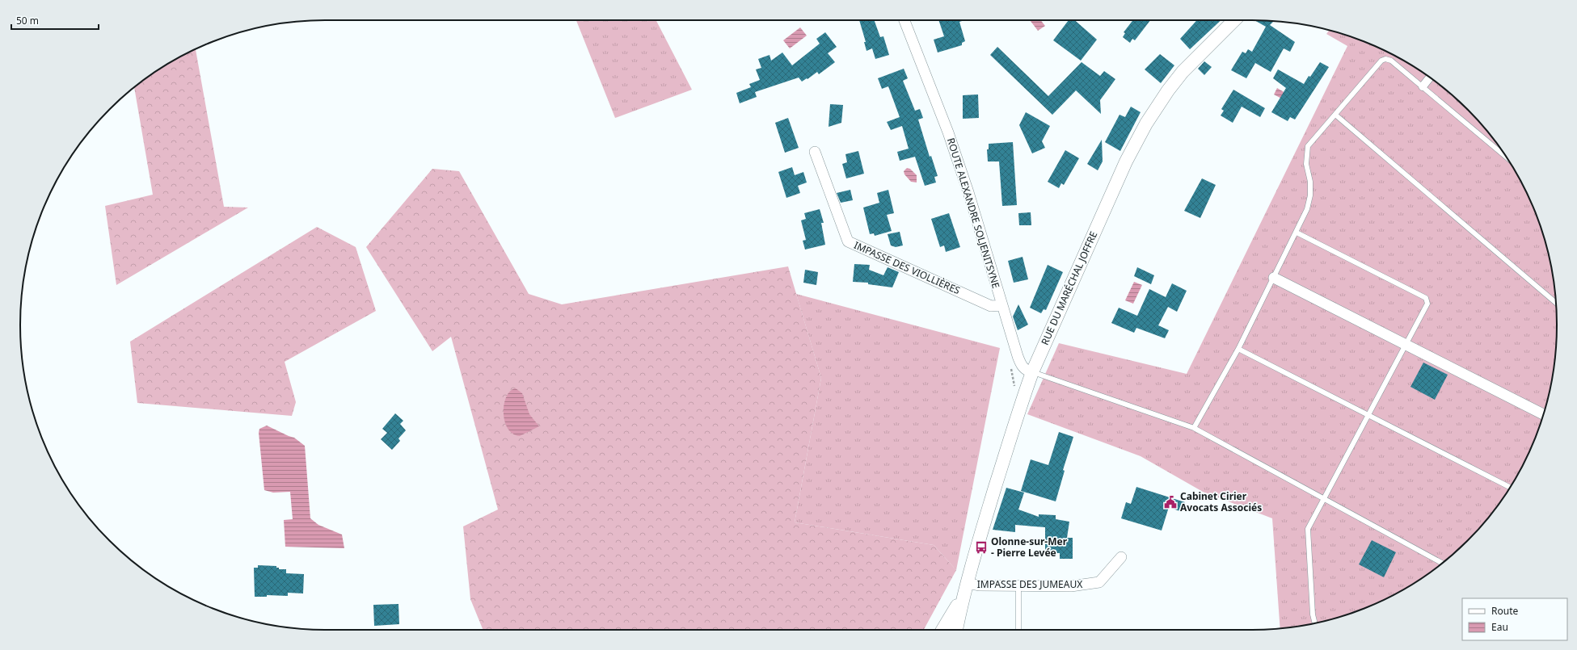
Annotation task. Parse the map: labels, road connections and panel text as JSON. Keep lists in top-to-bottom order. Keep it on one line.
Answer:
{"streets":{"street":["ROUTE ALEXANDRE SOLJENITSYNE","IMPASSE DES VIOLLIÈRES","RUE DU MARÉCHAL JOFFRE","IMPASSE DES JUMEAUX"]},"crossings":[["ROUTE ALEXANDRE SOLJENITSYNE","IMPASSE DES VIOLLIÈRES"],["ROUTE ALEXANDRE SOLJENITSYNE","RUE DU MARÉCHAL JOFFRE"],["RUE DU MARÉCHAL JOFFRE","IMPASSE DES JUMEAUX"]],"places":{"public building":["Cabinet Cirier Avocats Associés"],"bus stop":["Olonne-sur-Mer - Pierre Levée"]},"legend":["Route","Eau"],"scale_bar":"50 m"}
